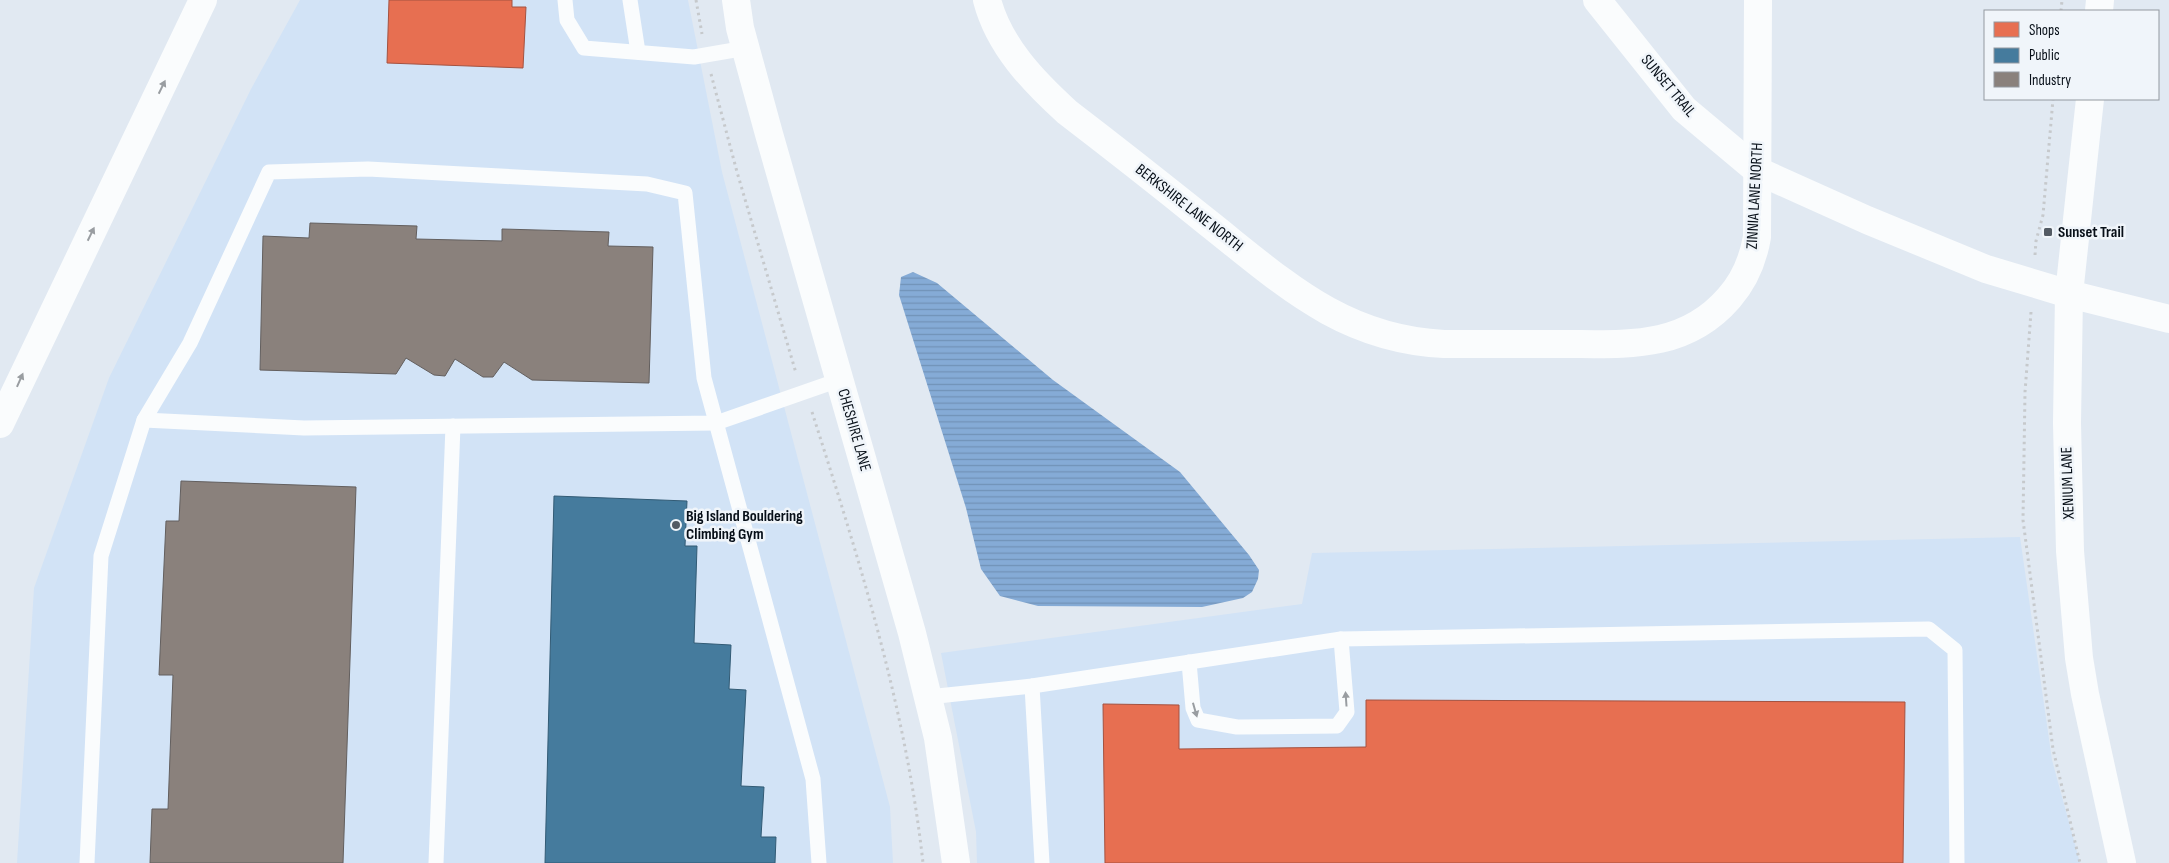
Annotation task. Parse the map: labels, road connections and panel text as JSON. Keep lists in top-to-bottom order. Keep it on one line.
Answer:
{"streets":{"main road":["SUNSET TRAIL","ZINNIA LANE NORTH","BERKSHIRE LANE NORTH","CHESHIRE LANE","XENIUM LANE"]},"crossings":[["SUNSET TRAIL","ZINNIA LANE NORTH"],["SUNSET TRAIL","XENIUM LANE"],["ZINNIA LANE NORTH","BERKSHIRE LANE NORTH"]],"places":{"transit":["Sunset Trail"],"other":["Big Island Bouldering Climbing Gym"]},"legend":["Shops","Public","Industry"]}
